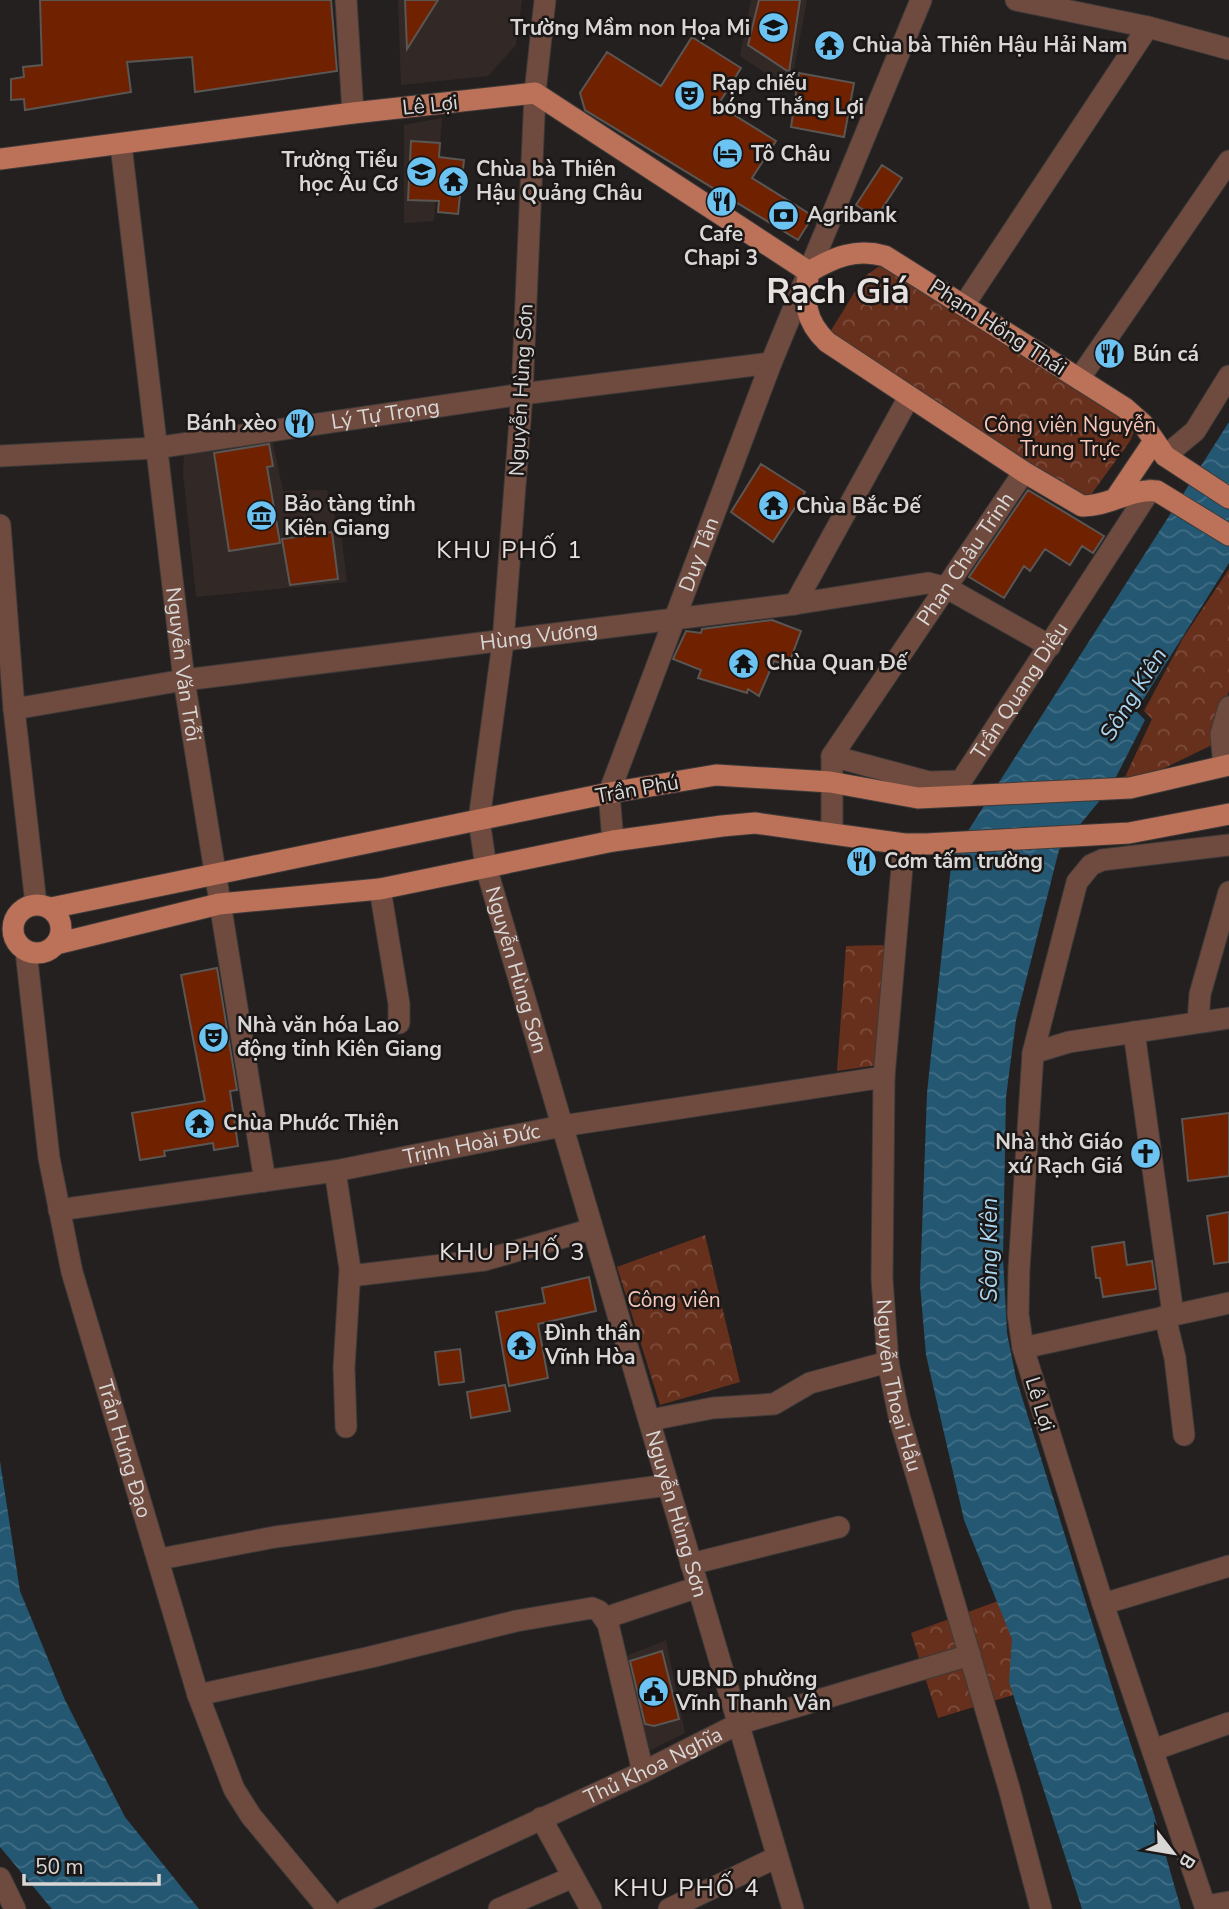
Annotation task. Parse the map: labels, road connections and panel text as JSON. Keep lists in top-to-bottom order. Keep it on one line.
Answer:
{"streets":{"main road":["Lê Lợi","Phạm Hồng Thái","Trần Phú"],"street":["Nguyễn Hùng Sơn","Lý Tự Trọng","Duy Tân","Phan Châu Trinh","Hùng Vương","Nguyễn Văn Trỗi","Trần Quang Diệu","Trịnh Hoài Đức","Nguyễn Thoại Hầu","Trần Hưng Đạo","Thủ Khoa Nghĩa"]},"crossings":[["Lê Lợi","Nguyễn Hùng Sơn"],["Lê Lợi","Nguyễn Văn Trỗi"],["Phạm Hồng Thái","Duy Tân"],["Nguyễn Hùng Sơn","Lý Tự Trọng"],["Nguyễn Hùng Sơn","Hùng Vương"],["Nguyễn Hùng Sơn","Trần Phú"],["Nguyễn Hùng Sơn","Trịnh Hoài Đức"],["Nguyễn Hùng Sơn","Thủ Khoa Nghĩa"],["Lý Tự Trọng","Duy Tân"],["Lý Tự Trọng","Nguyễn Văn Trỗi"],["Duy Tân","Hùng Vương"],["Duy Tân","Trần Phú"],["Phan Châu Trinh","Hùng Vương"],["Phan Châu Trinh","Trần Quang Diệu"],["Hùng Vương","Nguyễn Văn Trỗi"],["Hùng Vương","Trần Quang Diệu"],["Nguyễn Văn Trỗi","Trần Phú"],["Nguyễn Văn Trỗi","Trịnh Hoài Đức"],["Trần Phú","Trần Hưng Đạo"],["Trịnh Hoài Đức","Nguyễn Thoại Hầu"],["Trịnh Hoài Đức","Trần Hưng Đạo"],["Nguyễn Thoại Hầu","Thủ Khoa Nghĩa"]],"districts":["Rạch Giá","KHU PHỐ 1","KHU PHỐ 3","KHU PHỐ 4"],"water":["Sông Kiên"],"parks":["Công viên Nguyễn Trung Trực","Công viên"],"places":{"school or university":["Trường Mầm non Họa Mi","Trường Tiểu học Âu Cơ"],"temple":["Chùa bà Thiên Hậu Hải Nam","Chùa bà Thiên Hậu Quảng Châu","Chùa Bắc Đế","Chùa Quan Đế","Chùa Phước Thiện","Đình thần Vĩnh Hòa"],"theatre":["Rạp chiếu bóng Thắng Lợi","Nhà văn hóa Lao động tỉnh Kiên Giang"],"hotel":["Tô Châu"],"restaurant":["Cafe Chapi 3","Bún cá","Bánh xèo","Cơm tấm trường"],"bank":["Agribank"],"museum":["Bảo tàng tỉnh Kiên Giang"],"church":["Nhà thờ Giáo xứ Rạch Giá"],"public building":["UBND phường Vĩnh Thanh Vân"]},"scale_bar":"50 m","north":"bottom right"}
